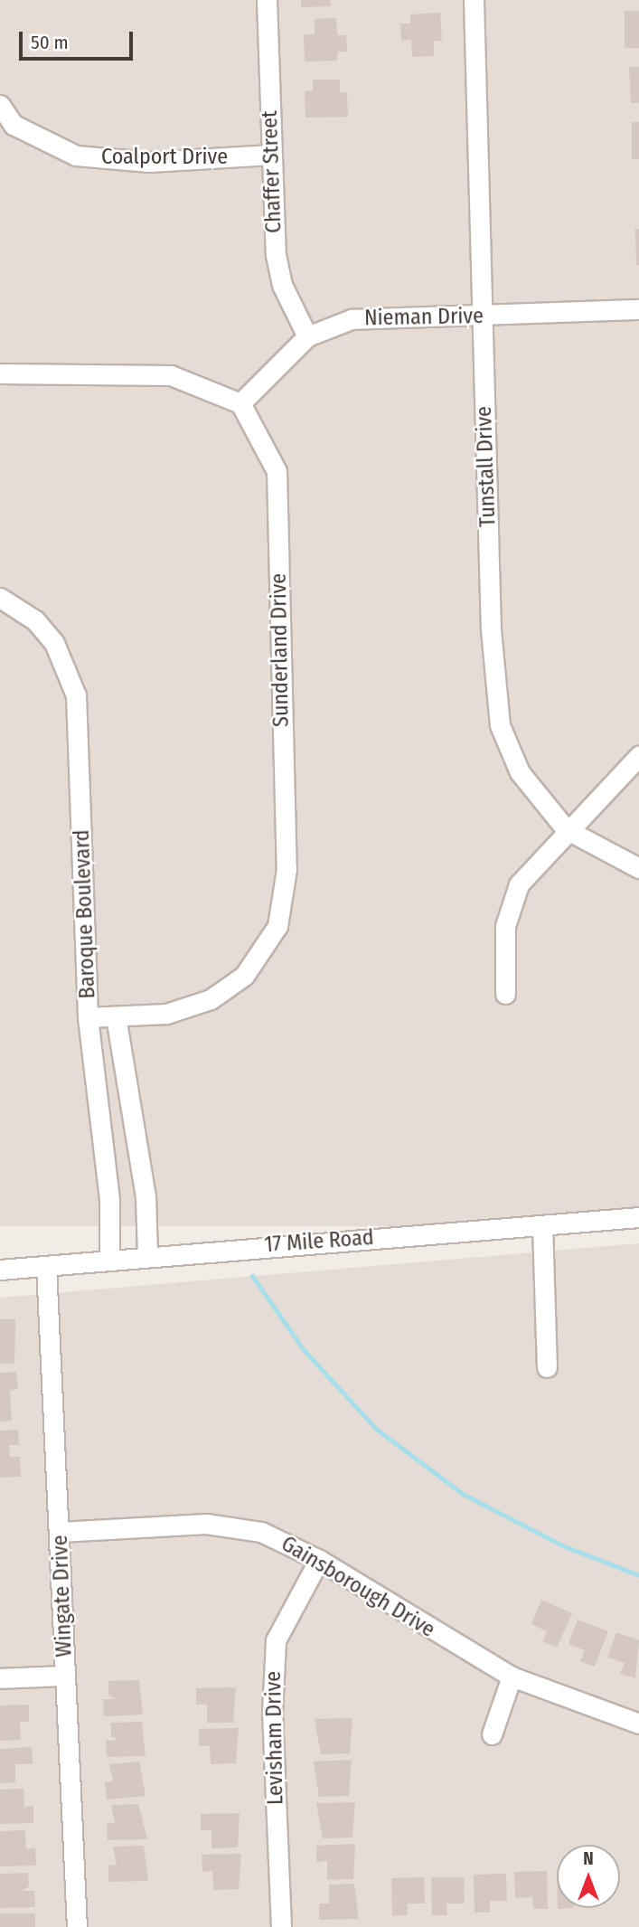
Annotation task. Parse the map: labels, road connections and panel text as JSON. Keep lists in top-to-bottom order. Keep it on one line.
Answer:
{"streets":{"street":["Coalport Drive","Chaffer Street","Nieman Drive","Tunstall Drive","Sunderland Drive","Baroque Boulevard","17 Mile Road","Gainsborough Drive","Wingate Drive","Levisham Drive"]},"crossings":[["Coalport Drive","Chaffer Street"],["Chaffer Street","Nieman Drive"],["Nieman Drive","Tunstall Drive"],["Nieman Drive","Sunderland Drive"],["Sunderland Drive","Baroque Boulevard"],["Baroque Boulevard","17 Mile Road"],["17 Mile Road","Wingate Drive"],["Gainsborough Drive","Wingate Drive"],["Gainsborough Drive","Levisham Drive"]],"scale_bar":"50 m","north":"top"}
